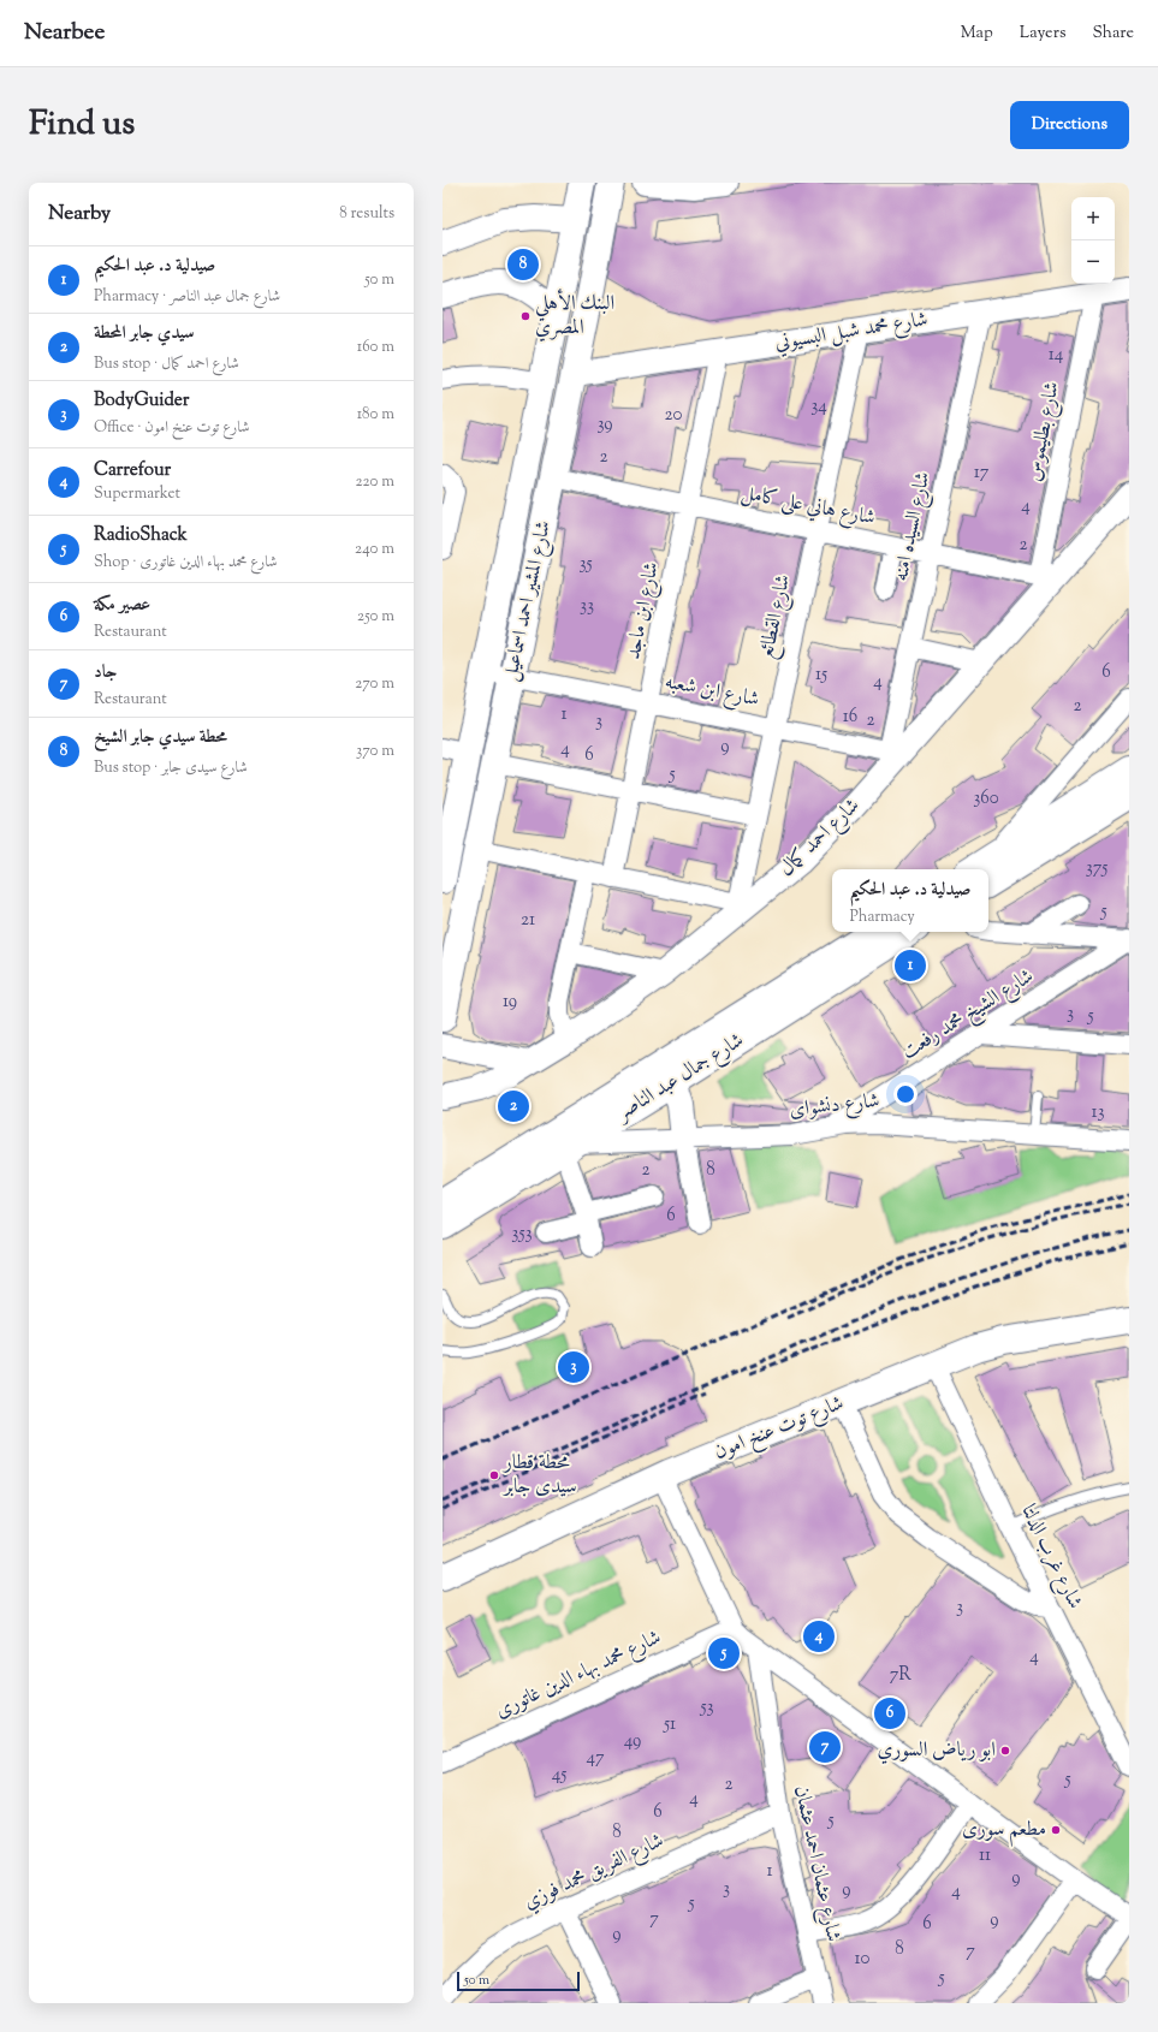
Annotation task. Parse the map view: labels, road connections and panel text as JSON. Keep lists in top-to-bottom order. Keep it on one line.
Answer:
{"streets":{"main road":["شارع المشير احمد اسماعيل","شارع جمال عبد الناصر","شارع توت عنخ امون"],"street":["شارع محمد شبل البسيوني","شارع بطليموس","شارع هاني على كامل","شارع السيده امنه","شارع ابن ماجد","شارع القطائع","شارع ابن شعبه","شارع احمد كمال","شارع الشيخ محمد رفعت","شارع دنشواى","شارع غرب الدلتا","شارع محمد بهاء الدين غاتورى","شارع عثمان احمد عثمان","شارع الفريق محمد فوزي"]},"crossings":[["شارع محمد شبل البسيوني","شارع بطليموس"],["شارع محمد شبل البسيوني","شارع السيده امنه"],["شارع محمد شبل البسيوني","شارع المشير احمد اسماعيل"],["شارع محمد شبل البسيوني","شارع ابن ماجد"],["شارع محمد شبل البسيوني","شارع القطائع"],["شارع بطليموس","شارع هاني على كامل"],["شارع بطليموس","شارع احمد كمال"],["شارع هاني على كامل","شارع السيده امنه"],["شارع هاني على كامل","شارع المشير احمد اسماعيل"],["شارع هاني على كامل","شارع ابن ماجد"],["شارع هاني على كامل","شارع القطائع"],["شارع هاني على كامل","شارع احمد كمال"],["شارع السيده امنه","شارع ابن شعبه"],["شارع السيده امنه","شارع احمد كمال"],["شارع المشير احمد اسماعيل","شارع ابن شعبه"],["شارع ابن ماجد","شارع ابن شعبه"],["شارع القطائع","شارع ابن شعبه"],["شارع القطائع","شارع احمد كمال"],["شارع ابن شعبه","شارع احمد كمال"],["شارع الشيخ محمد رفعت","شارع دنشواى"],["شارع جمال عبد الناصر","شارع دنشواى"],["شارع توت عنخ امون","شارع غرب الدلتا"],["شارع عثمان احمد عثمان","شارع الفريق محمد فوزي"]],"places":["البنك الأهلي المصري","محطة قطار سيدى جابر","ابو رياض السوري","مطعم سورى"],"house_numbers":["14","34","20","39","2","17","4","2","35","33","6","15","4","2","1","16","2","3","9","4","6","5","360","375","5","21","19","3","5","13","2","8","6","353","3","4","7R","53","51","49","47","45","5","2","4","6","5","8","11","1","9","3","9","4","5","7","9","6","9","8","7","10","5"],"scale_bar":"50 m","page":{"header":"Nearbee","nav":["Map","Layers","Share"],"title":"Find us","buttons":"Directions","heading":["Nearby","8 results"],"map_buttons":["+","−"],"list":[{"mark":"1","name":"صيدلية د. عبد الحكيم","note":"Pharmacy · شارع جمال عبد الناصر","value":"50 m"},{"mark":"2","name":"سيدي جابر المحطة","note":"Bus stop · شارع احمد كمال","value":"160 m"},{"mark":"3","name":"BodyGuider","note":"Office · شارع توت عنخ امون","value":"180 m"},{"mark":"4","name":"Carrefour","note":"Supermarket","value":"220 m"},{"mark":"5","name":"RadioShack","note":"Shop · شارع محمد بهاء الدين غاتورى","value":"240 m"},{"mark":"6","name":"عصير مكة","note":"Restaurant","value":"250 m"},{"mark":"7","name":"جاد","note":"Restaurant","value":"270 m"},{"mark":"8","name":"محطة سيدي جابر الشيخ","note":"Bus stop · شارع سيدى جابر","value":"370 m"}],"pins":["8","1","2","3","4","5","6","7"],"popup":["صيدلية د. عبد الحكيم","Pharmacy"],"scale":"50 m"}}
